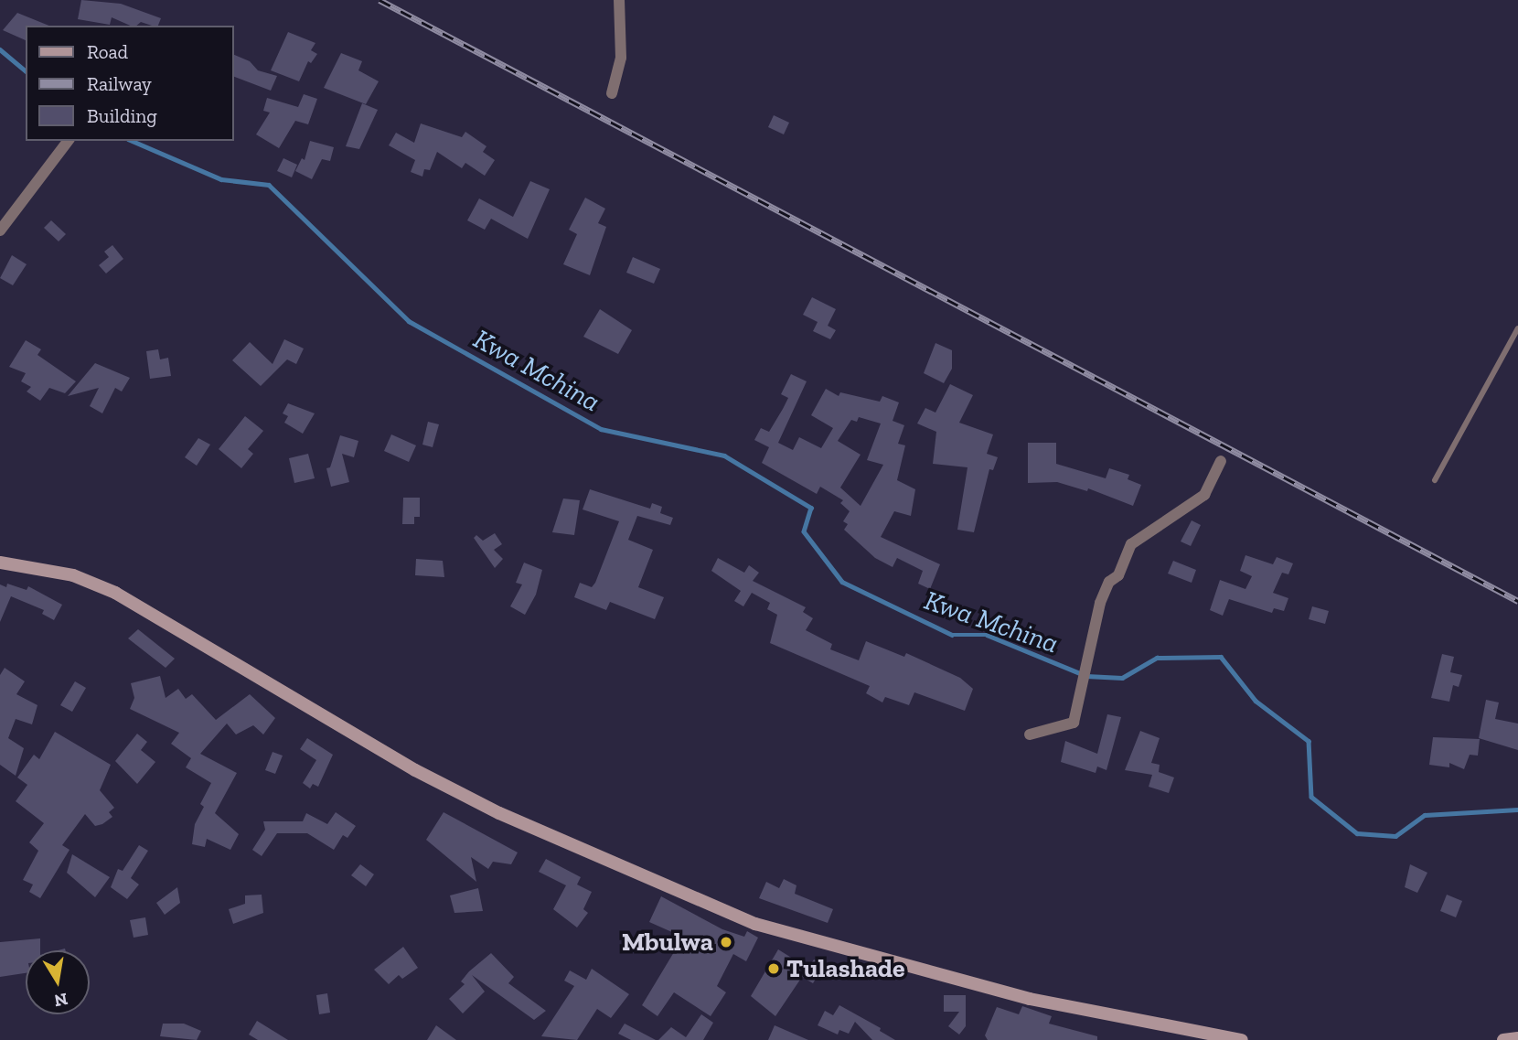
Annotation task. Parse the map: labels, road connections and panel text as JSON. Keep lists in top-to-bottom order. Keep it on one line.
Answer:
{"water":["Kwa Mchina"],"places":["Mbulwa","Tulashade"],"legend":["Road","Railway","Building"],"north":"bottom"}
